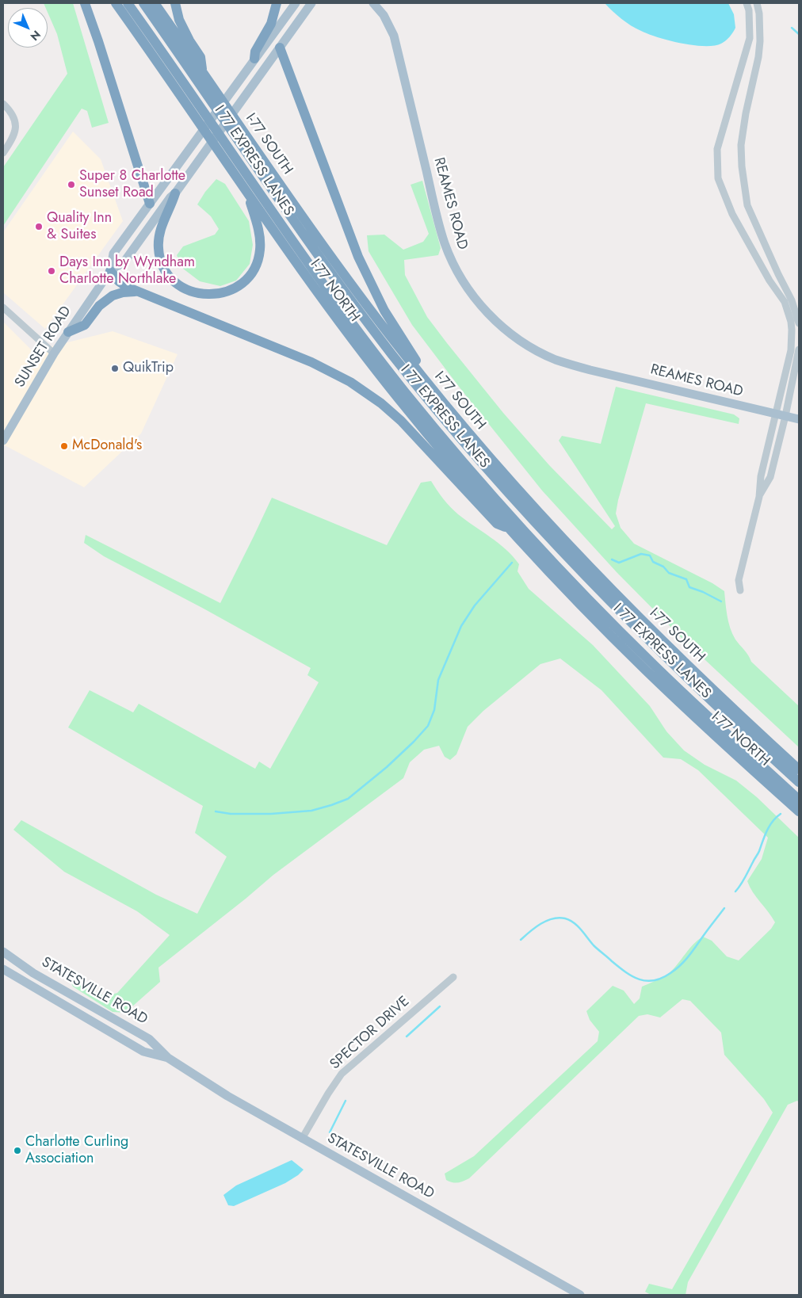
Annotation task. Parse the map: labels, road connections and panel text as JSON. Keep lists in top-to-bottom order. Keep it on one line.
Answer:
{"streets":{"highway":["I-77 SOUTH","I 77 EXPRESS LANES","I-77 NORTH"],"main road":["REAMES ROAD","SUNSET ROAD","STATESVILLE ROAD"],"street":["SPECTOR DRIVE"]},"crossings":[["STATESVILLE ROAD","SPECTOR DRIVE"]],"places":["Super 8 Charlotte Sunset Road","Quality Inn & Suites","Days Inn by Wyndham Charlotte Northlake","QuikTrip","McDonald's","Charlotte Curling Association"],"north":"bottom right"}
